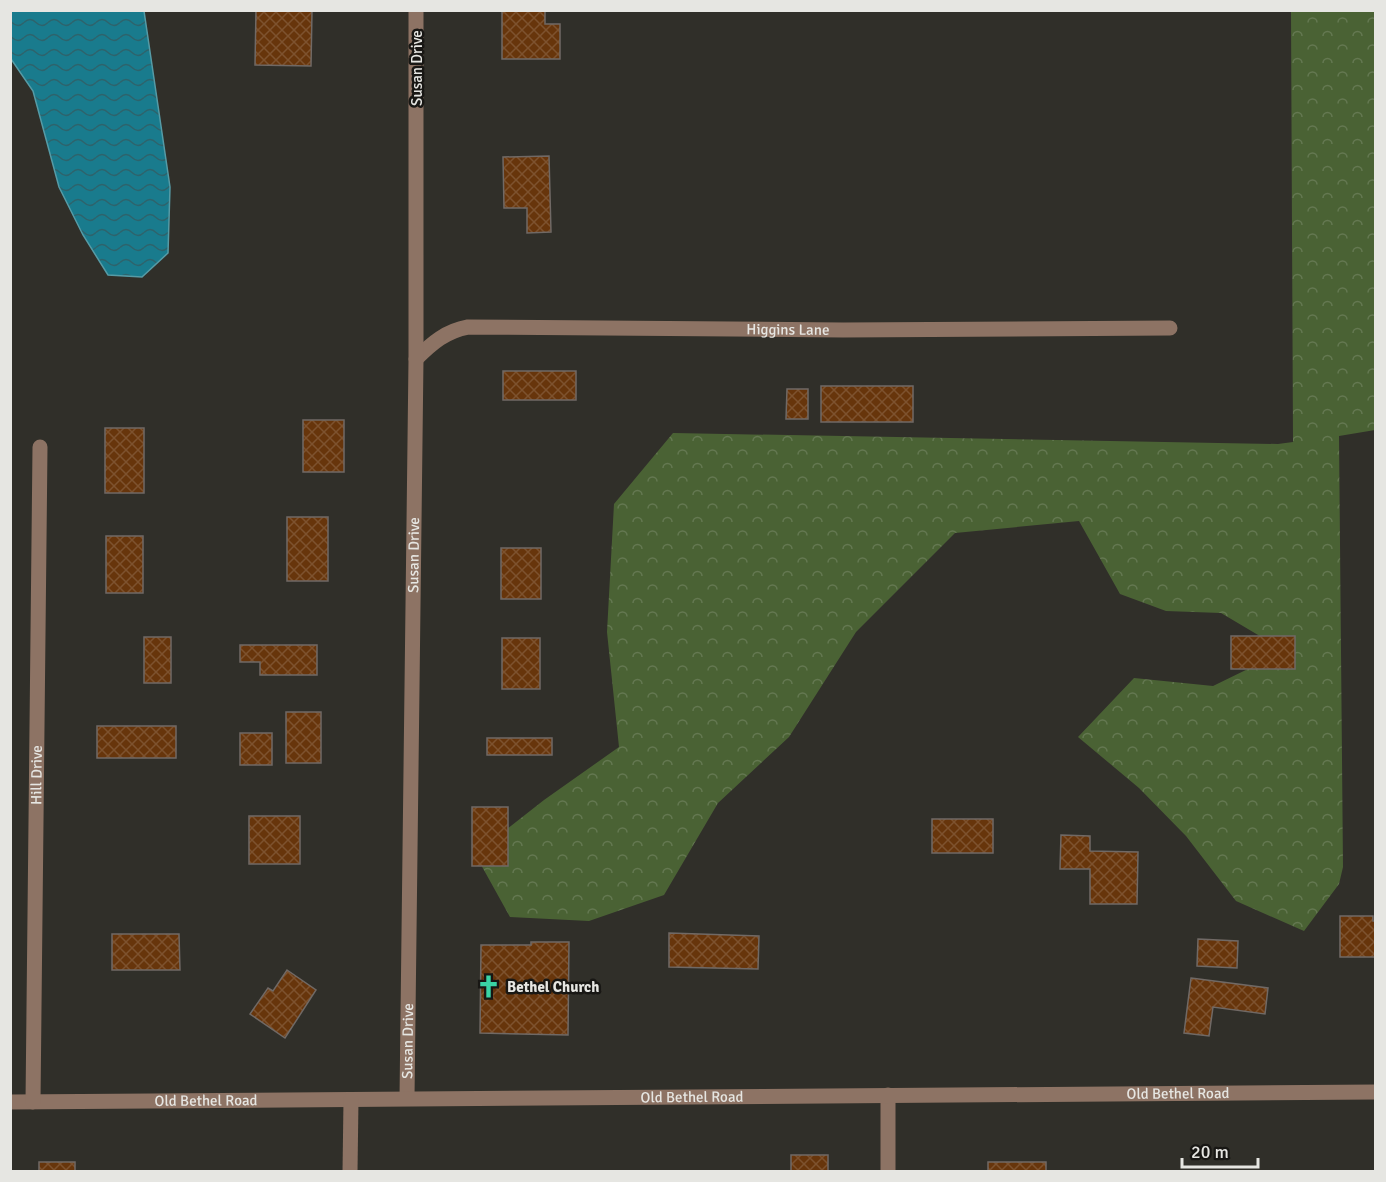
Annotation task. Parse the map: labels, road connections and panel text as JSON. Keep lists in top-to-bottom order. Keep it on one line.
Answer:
{"streets":{"street":["Susan Drive","Higgins Lane","Hill Drive","Old Bethel Road"]},"crossings":[["Susan Drive","Higgins Lane"],["Susan Drive","Old Bethel Road"],["Hill Drive","Old Bethel Road"]],"places":{"church":["Bethel Church"]},"scale_bar":"20 m"}
